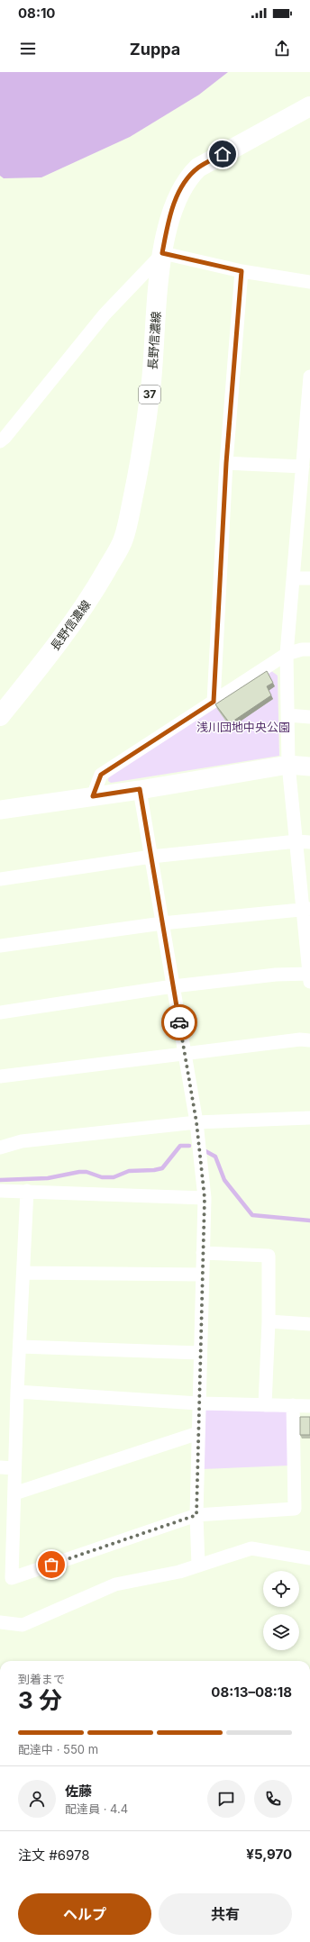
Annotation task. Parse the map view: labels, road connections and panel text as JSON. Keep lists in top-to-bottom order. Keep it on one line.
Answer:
{"streets":{"main road":["長野信濃線","37"]},"parks":["浅川団地中央公園"],"page":{"status":"08:10","header":"Zuppa","heading":["3 分","到着まで","08:13–08:18"],"panel":["佐藤","配達員 · 4.4","注文 #6978","¥5,970"],"bar":"配達中 · 550 m","buttons":["ヘルプ","共有"]}}
